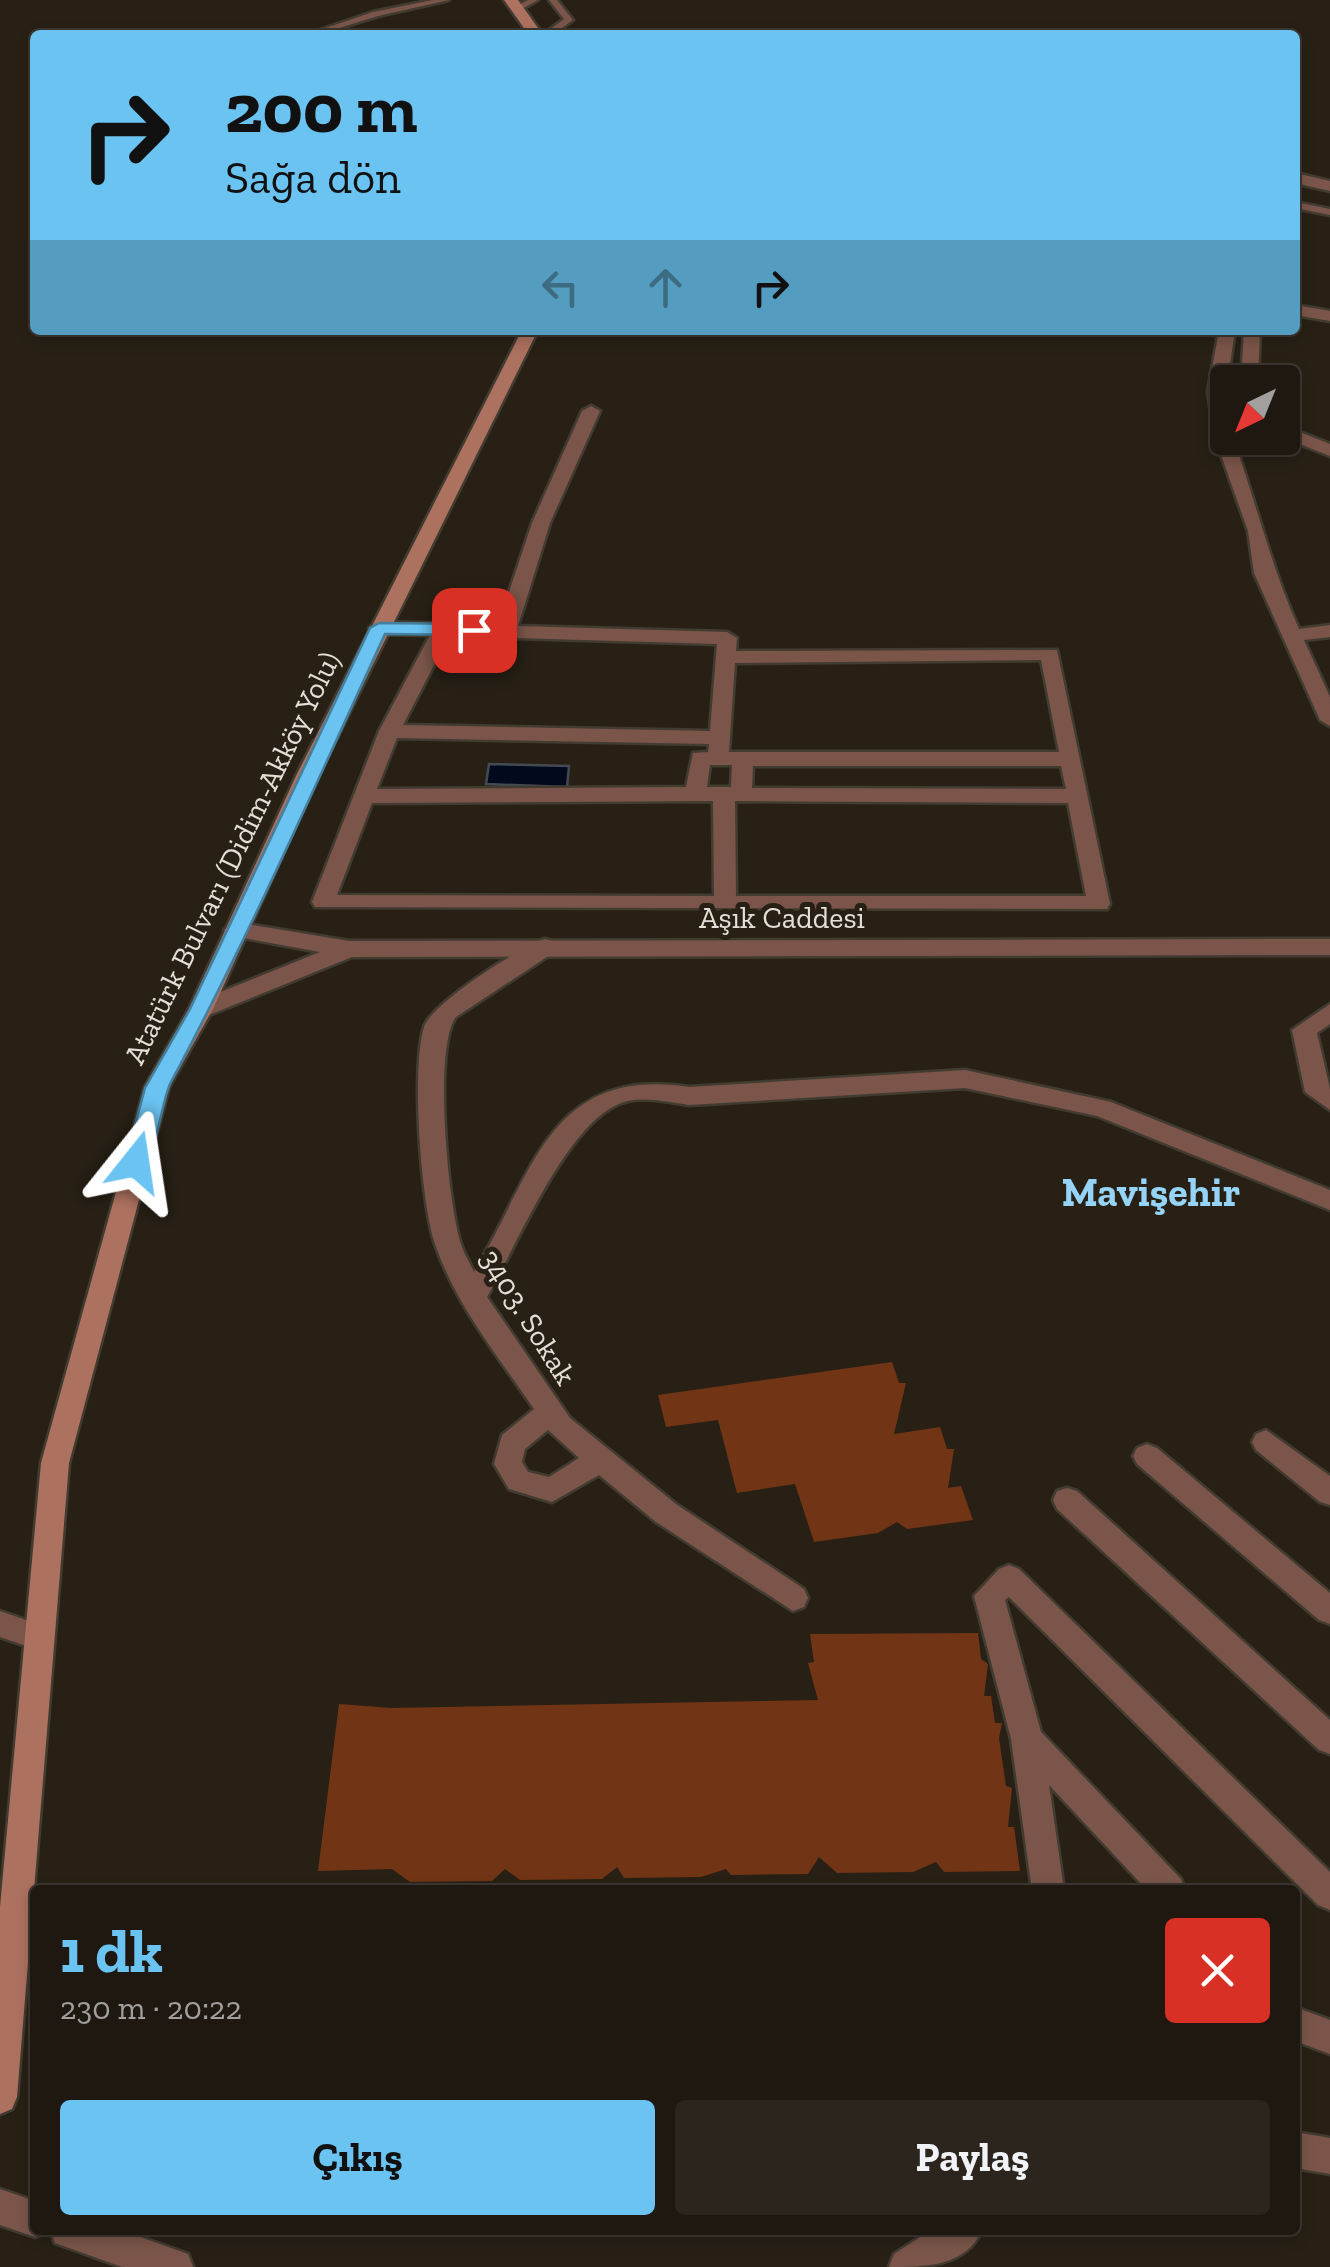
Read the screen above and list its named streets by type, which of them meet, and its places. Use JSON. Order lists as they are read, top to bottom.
{
  "streets": {
    "main road": ["Atatürk Bulvarı (Didim-Akköy Yolu)"],
    "street": ["Aşık Caddesi", "3403. Sokak"]
  },
  "crossings": [
    ["Atatürk Bulvarı (Didim-Akköy Yolu)", "Aşık Caddesi"],
    ["Aşık Caddesi", "3403. Sokak"]
  ],
  "districts": ["Mavişehir"],
  "north": "bottom left",
  "page": {
    "turn": ["200 m", "Sağa dön"],
    "heading": ["1 dk", "230 m · 20:22"],
    "buttons": ["Çıkış", "Paylaş"]
  }
}
